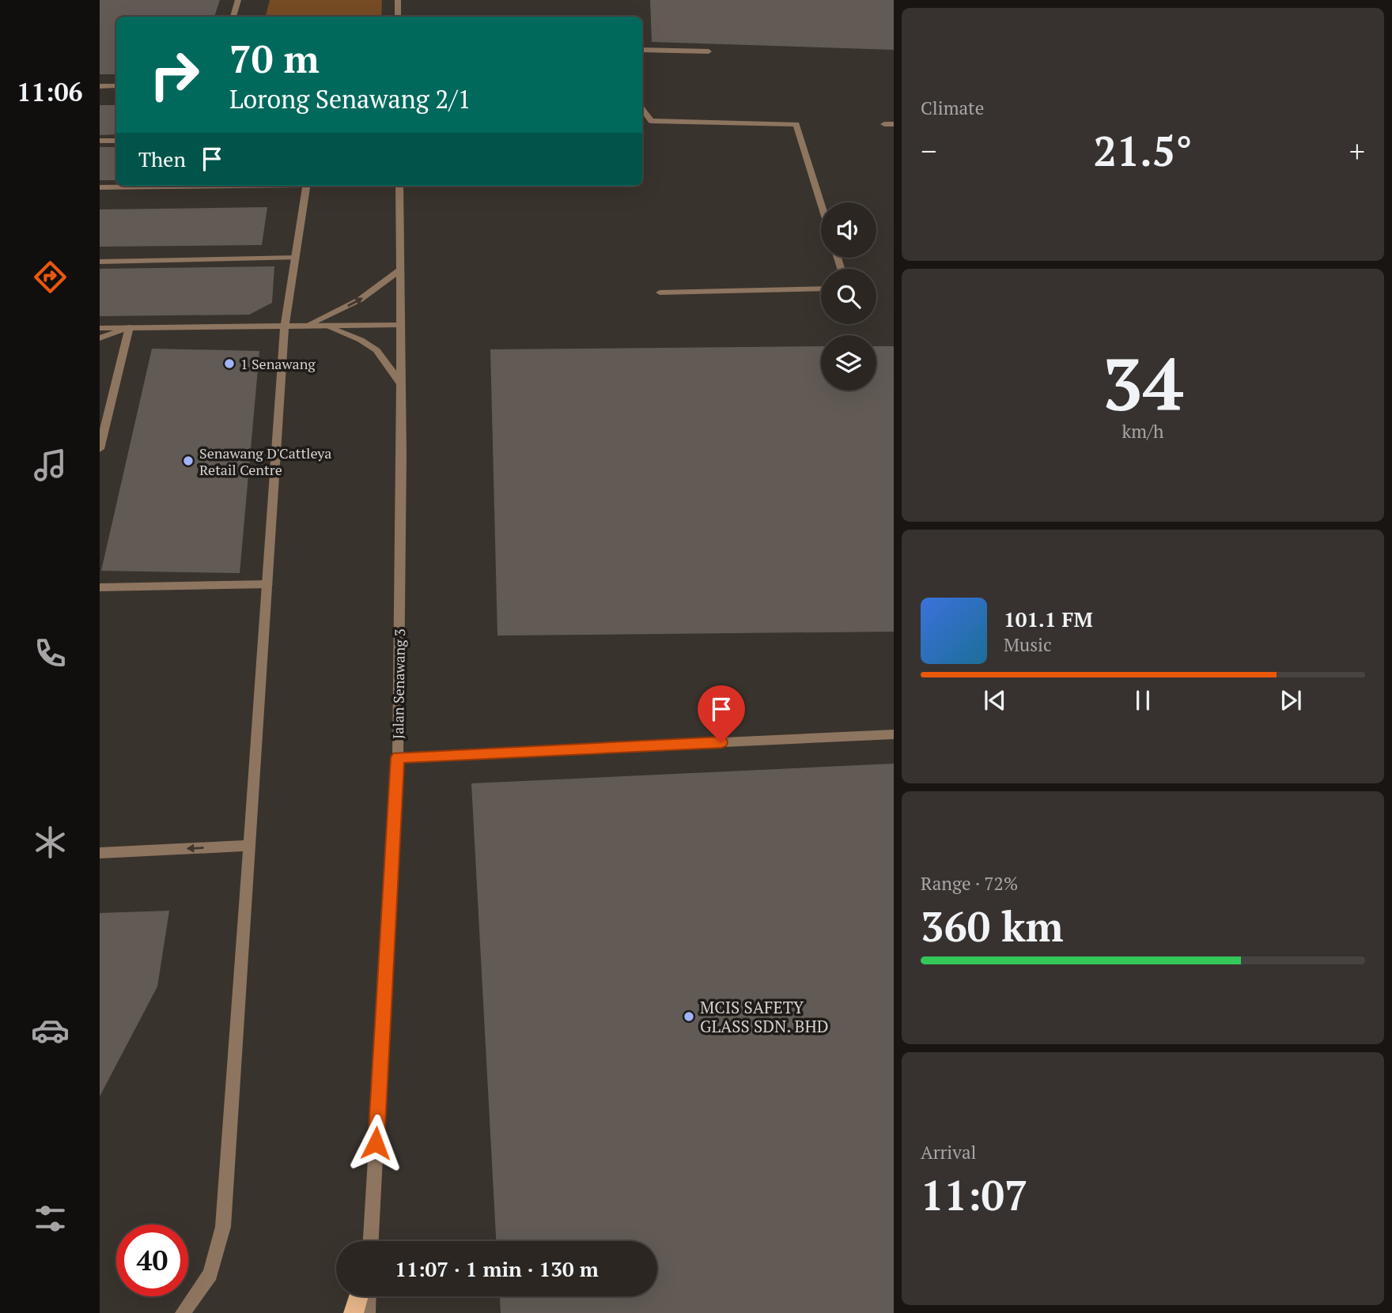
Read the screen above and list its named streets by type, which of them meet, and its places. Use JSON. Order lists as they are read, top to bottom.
{
  "streets": {
    "street": ["Jalan Senawang 3"]
  },
  "places": ["1 Senawang", "Senawang D'Cattleya Retail Centre", "MCIS SAFETY GLASS SDN. BHD"],
  "page": {
    "tabs": "11:06",
    "tile": [
      "Climate",
      ["34", "km/h"],
      ["Range · 72%", "360 km"],
      ["Arrival", "11:07"]
    ],
    "turn": ["70 m", "Lorong Senawang 2/1"],
    "heat": ["−", "21.5°", "+"],
    "then": "Then",
    "song": ["101.1 FM", "Music"],
    "limit": "40",
    "trip": "11:07 · 1 min · 130 m"
  }
}
